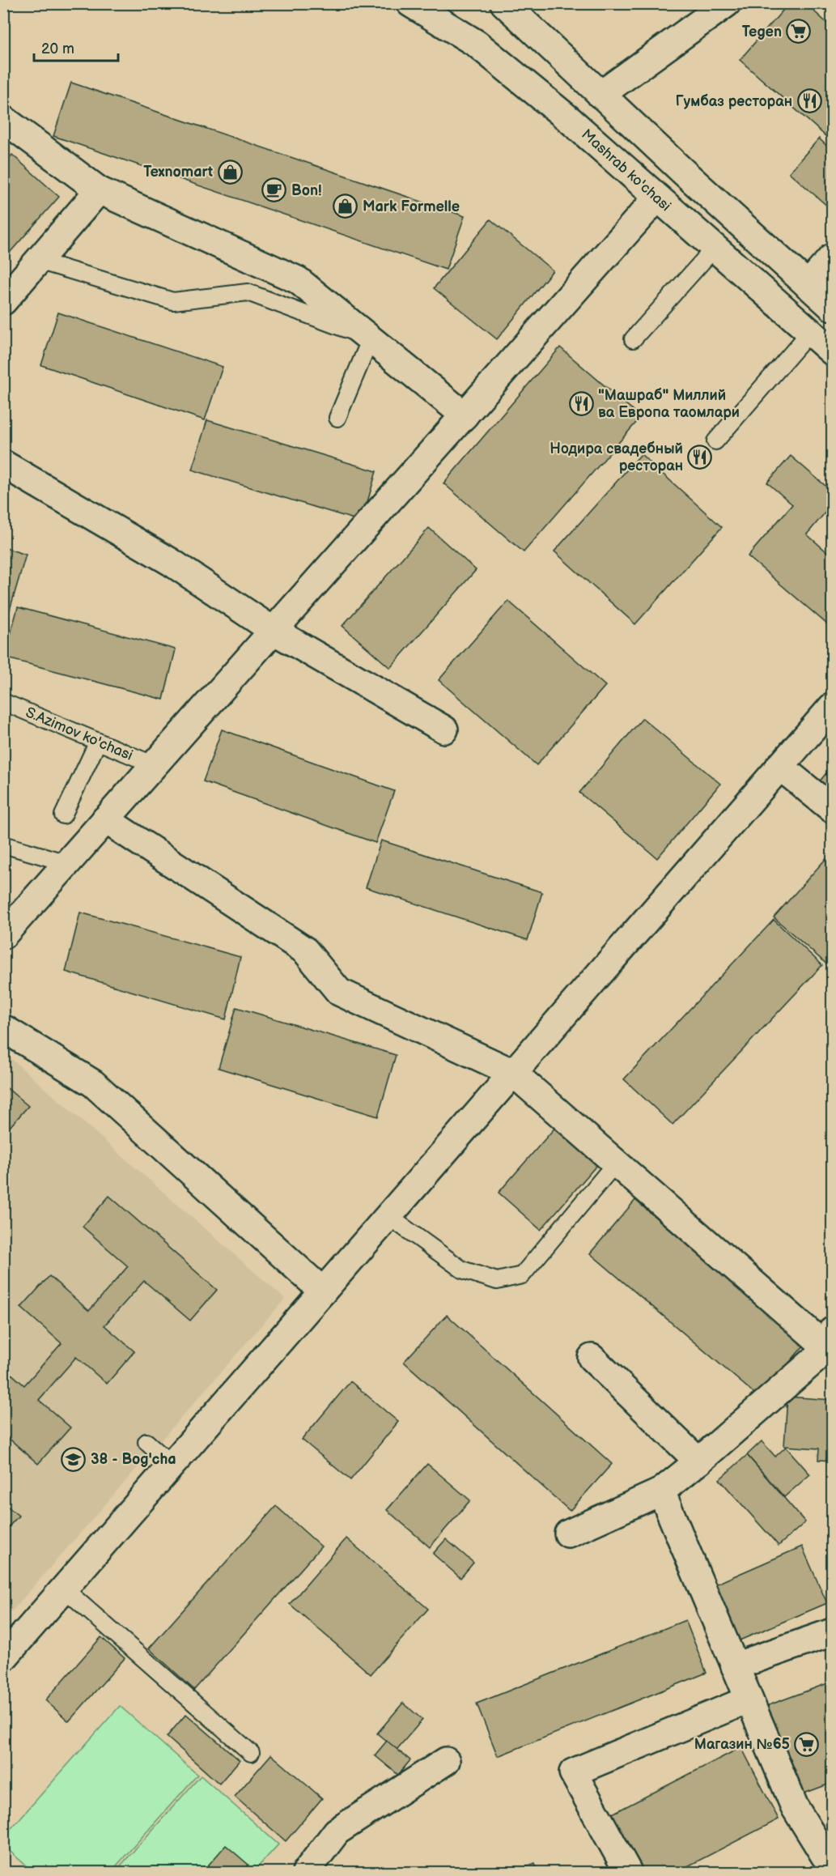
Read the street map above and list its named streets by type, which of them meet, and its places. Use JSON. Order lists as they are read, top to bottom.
{
  "streets": {
    "street": ["Mashrab ko'chasi"],
    "lane": ["S.Azimov ko'chasi"]
  },
  "places": {
    "supermarket": ["Tegen", "Магазин №65"],
    "restaurant": ["Гумбаз ресторан", "\"Машраб\" Миллий ва Европа таомлари", "Нодира свадебный ресторан"],
    "shop": ["Texnomart", "Mark Formelle"],
    "cafe": ["Bon!"],
    "school or university": ["38 - Bog'cha"]
  },
  "scale_bar": "20 m"
}
